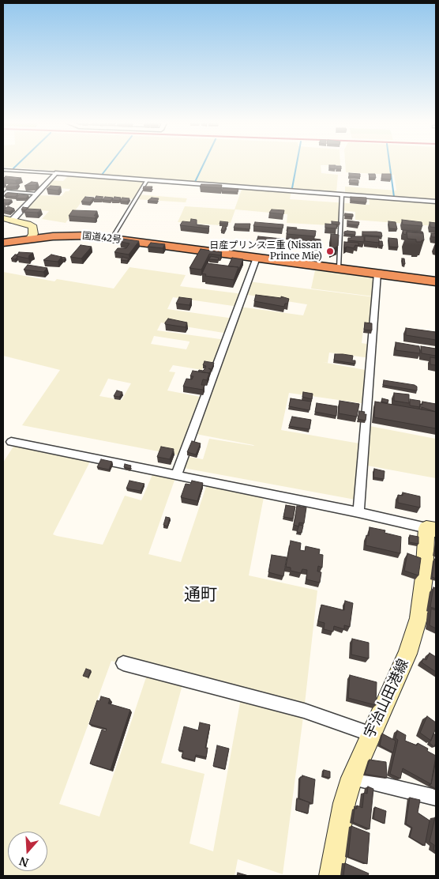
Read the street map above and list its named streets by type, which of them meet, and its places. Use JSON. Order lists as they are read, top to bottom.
{
  "streets": {
    "highway": ["国道42号"],
    "main road": ["宇治山田港線"]
  },
  "districts": ["通町"],
  "places": ["日産プリンス三重 (Nissan Prince Mie)"],
  "north": "bottom"
}
